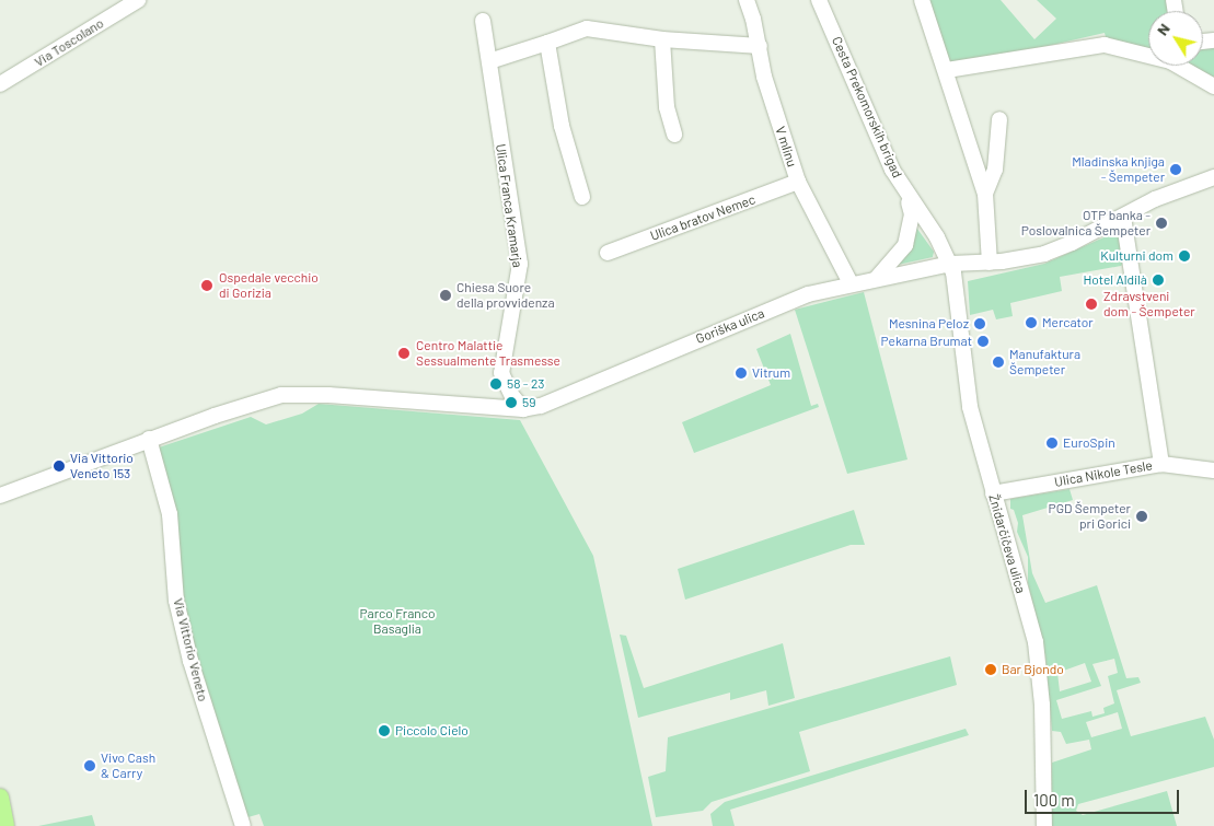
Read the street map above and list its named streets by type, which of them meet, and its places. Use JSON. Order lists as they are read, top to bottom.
{
  "streets": {
    "street": [
      "Via Toscolano",
      "Cesta Prekomorskih brigad",
      "V mlinu",
      "Ulica Franca Kramarja",
      "Ulica bratov Nemec",
      "Goriška ulica",
      "Ulica Nikole Tesle",
      "Žnidarčičeva ulica",
      "Via Vittorio Veneto"
    ]
  },
  "crossings": [
    ["Cesta Prekomorskih brigad", "Goriška ulica"],
    ["Cesta Prekomorskih brigad", "Žnidarčičeva ulica"],
    ["V mlinu", "Ulica bratov Nemec"],
    ["V mlinu", "Goriška ulica"],
    ["Ulica Franca Kramarja", "Goriška ulica"],
    ["Goriška ulica", "Žnidarčičeva ulica"],
    ["Ulica Nikole Tesle", "Žnidarčičeva ulica"]
  ],
  "parks": ["Parco Franco Basaglia"],
  "places": [
    "Mladinska knjiga - Šempeter",
    "OTP banka - Poslovalnica Šempeter",
    "Kulturni dom",
    "Hotel Aldilà",
    "Ospedale vecchio di Gorizia",
    "Chiesa Suore della provvidenza",
    "Zdravstveni dom - Šempeter",
    "Mercator",
    "Mesnina Peloz",
    "Pekarna Brumat",
    "Centro Malattie Sessualmente Trasmesse",
    "Manufaktura Šempeter",
    "Vitrum",
    "58 - 23",
    "59",
    "EuroSpin",
    "Via Vittorio Veneto 153",
    "PGD Šempeter pri Gorici",
    "Bar Bjondo",
    "Piccolo Cielo",
    "Vivo Cash & Carry"
  ],
  "scale_bar": "100 m",
  "north": "top left"
}
